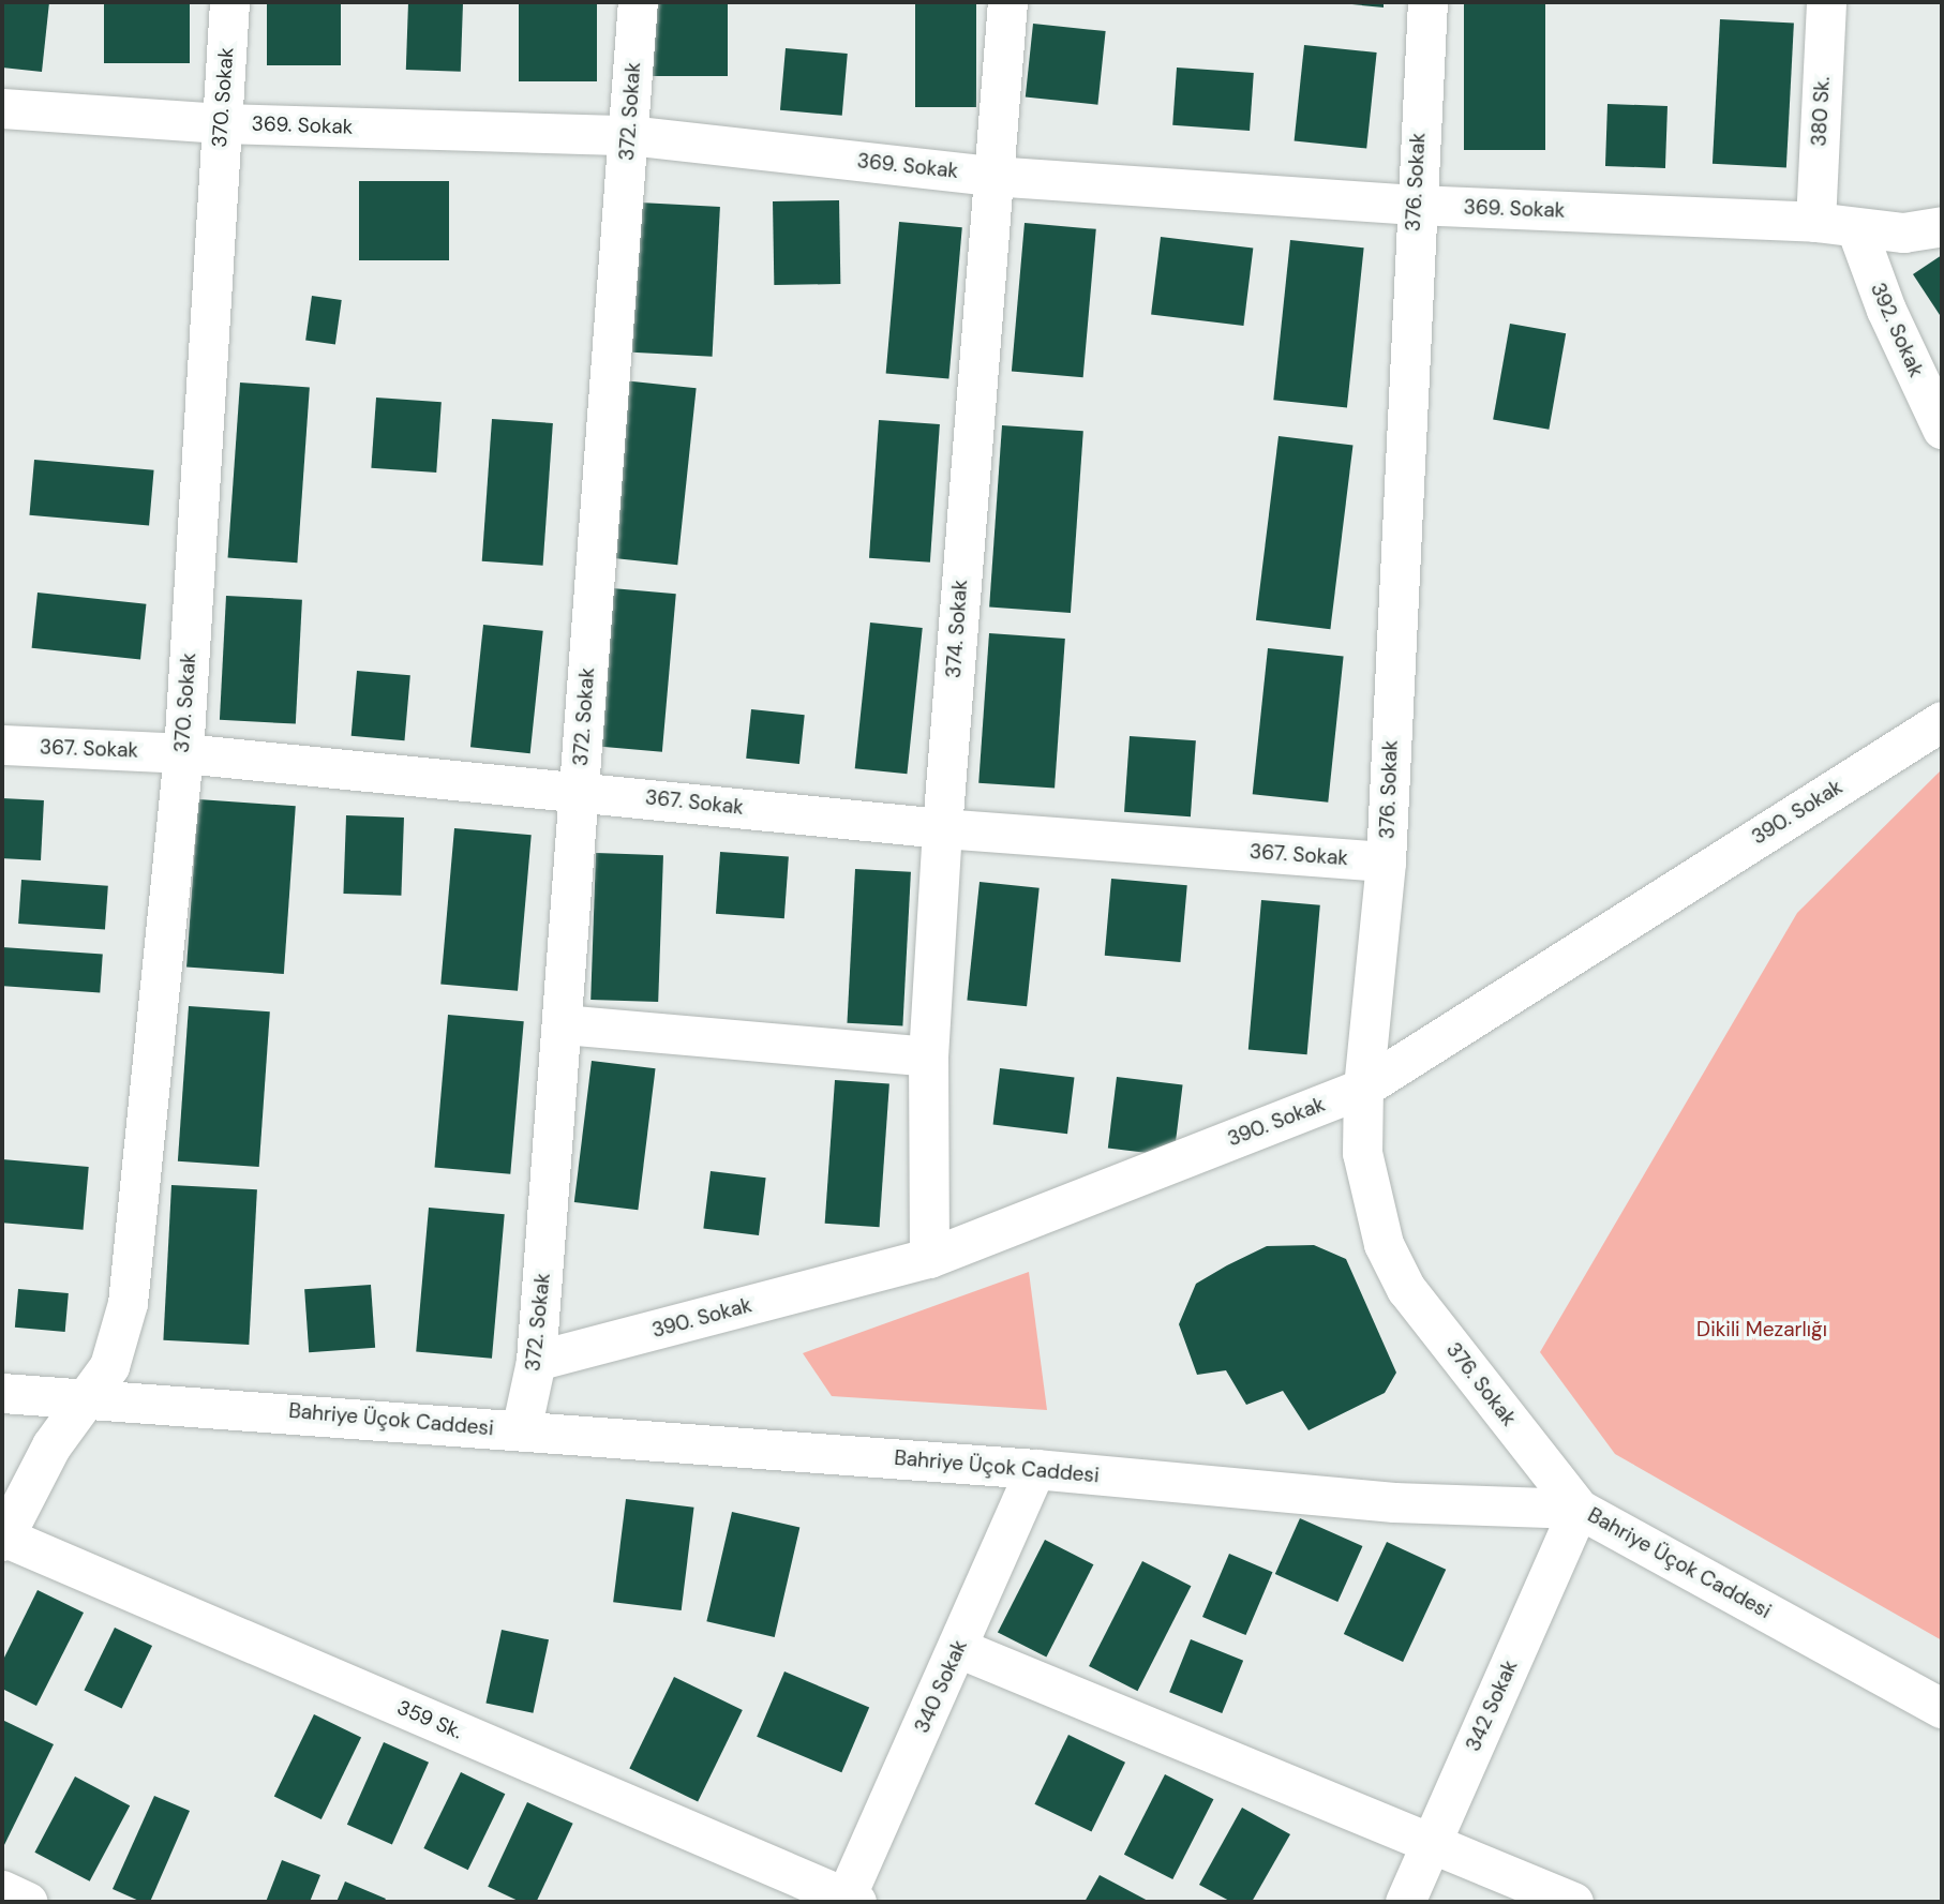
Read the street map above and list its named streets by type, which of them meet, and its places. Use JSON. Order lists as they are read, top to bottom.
{
  "streets": {
    "street": [
      "370. Sokak",
      "372. Sokak",
      "380 Sk.",
      "369. Sokak",
      "376. Sokak",
      "392. Sokak",
      "374. Sokak",
      "367. Sokak",
      "390. Sokak",
      "Bahriye Üçok Caddesi",
      "340 Sokak",
      "342 Sokak",
      "359 Sk."
    ]
  },
  "crossings": [
    ["370. Sokak", "369. Sokak"],
    ["370. Sokak", "367. Sokak"],
    ["370. Sokak", "Bahriye Üçok Caddesi"],
    ["370. Sokak", "359 Sk."],
    ["372. Sokak", "369. Sokak"],
    ["372. Sokak", "367. Sokak"],
    ["372. Sokak", "390. Sokak"],
    ["372. Sokak", "Bahriye Üçok Caddesi"],
    ["380 Sk.", "369. Sokak"],
    ["369. Sokak", "376. Sokak"],
    ["369. Sokak", "392. Sokak"],
    ["369. Sokak", "374. Sokak"],
    ["376. Sokak", "367. Sokak"],
    ["376. Sokak", "390. Sokak"],
    ["376. Sokak", "Bahriye Üçok Caddesi"],
    ["376. Sokak", "342 Sokak"],
    ["374. Sokak", "367. Sokak"],
    ["374. Sokak", "390. Sokak"],
    ["Bahriye Üçok Caddesi", "340 Sokak"],
    ["Bahriye Üçok Caddesi", "342 Sokak"],
    ["340 Sokak", "359 Sk."]
  ],
  "parks": ["Dikili Mezarlığı"]
}
